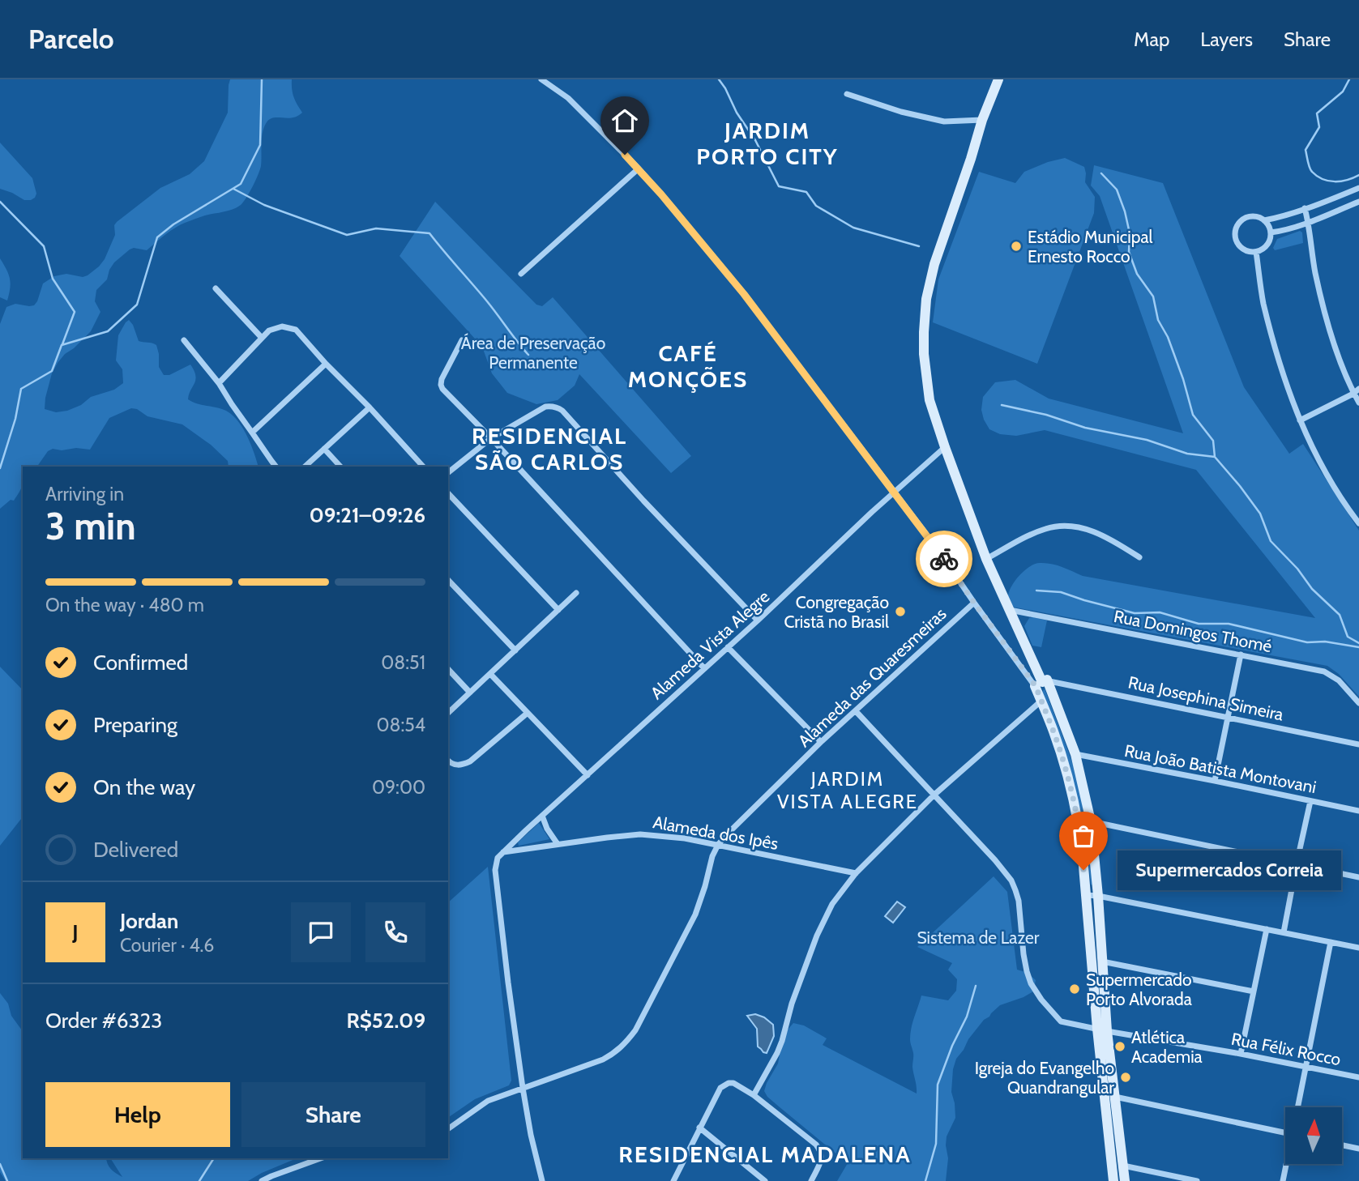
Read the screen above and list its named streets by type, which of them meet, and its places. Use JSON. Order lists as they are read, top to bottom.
{
  "streets": {
    "street": [
      "Rua Domingos Thomé",
      "Alameda Vista Alegre",
      "Alameda das Quaresmeiras",
      "Rua Josephina Simeira",
      "Rua João Batista Montovani",
      "Alameda dos Ipês",
      "Rua Félix Rocco"
    ]
  },
  "crossings": [
    ["Alameda Vista Alegre", "Alameda dos Ipês"],
    ["Alameda das Quaresmeiras", "Alameda dos Ipês"],
    ["Alameda das Quaresmeiras", "Rua Félix Rocco"]
  ],
  "districts": [
    "JARDIM PORTO CITY",
    "CAFÉ MONÇÕES",
    "RESIDENCIAL SÃO CARLOS",
    "JARDIM VISTA ALEGRE",
    "RESIDENCIAL MADALENA"
  ],
  "parks": ["Área de Preservação Permanente", "Sistema de Lazer"],
  "places": [
    "Estádio Municipal Ernesto Rocco",
    "Congregação Cristã no Brasil",
    "Supermercados Correia",
    "Supermercado Porto Alvorada",
    "Atlética Academia",
    "Igreja do Evangelho Quandrangular"
  ],
  "north": "top",
  "page": {
    "header": "Parcelo",
    "nav": ["Map", "Layers", "Share"],
    "heading": ["3 min", "Arriving in", "09:21–09:26"],
    "panel": [
      "Jordan",
      "Courier · 4.6",
      "Order #6323",
      "R$52.09"
    ],
    "bar": "On the way · 480 m",
    "list": [
      ["Confirmed", "08:51"],
      ["Preparing", "08:54"],
      ["On the way", "09:00"],
      "Delivered"
    ],
    "bubble": "Supermercados Correia",
    "round": "J",
    "buttons": ["Help", "Share"]
  }
}
